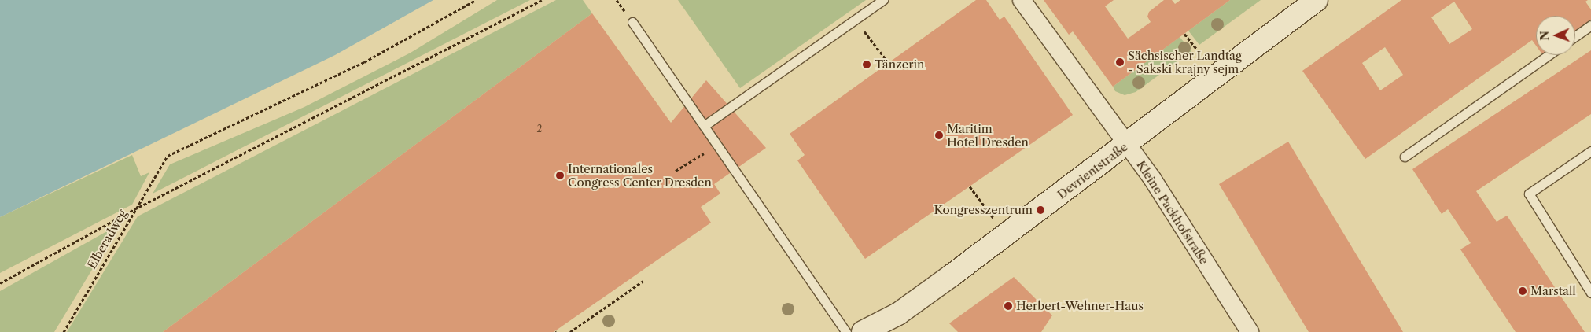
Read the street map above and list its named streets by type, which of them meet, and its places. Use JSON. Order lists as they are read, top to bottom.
{
  "streets": {
    "main road": ["Devrientstraße"],
    "street": ["Kleine Packhofstraße"],
    "path": ["Elberadweg"]
  },
  "crossings": [
    ["Devrientstraße", "Kleine Packhofstraße"]
  ],
  "places": [
    "Sächsischer Landtag - Sakski krajny sejm",
    "Tänzerin",
    "Maritim Hotel Dresden",
    "Internationales Congress Center Dresden",
    "Kongresszentrum",
    "Marstall",
    "Herbert-Wehner-Haus"
  ],
  "house_numbers": ["2"],
  "north": "left"
}
